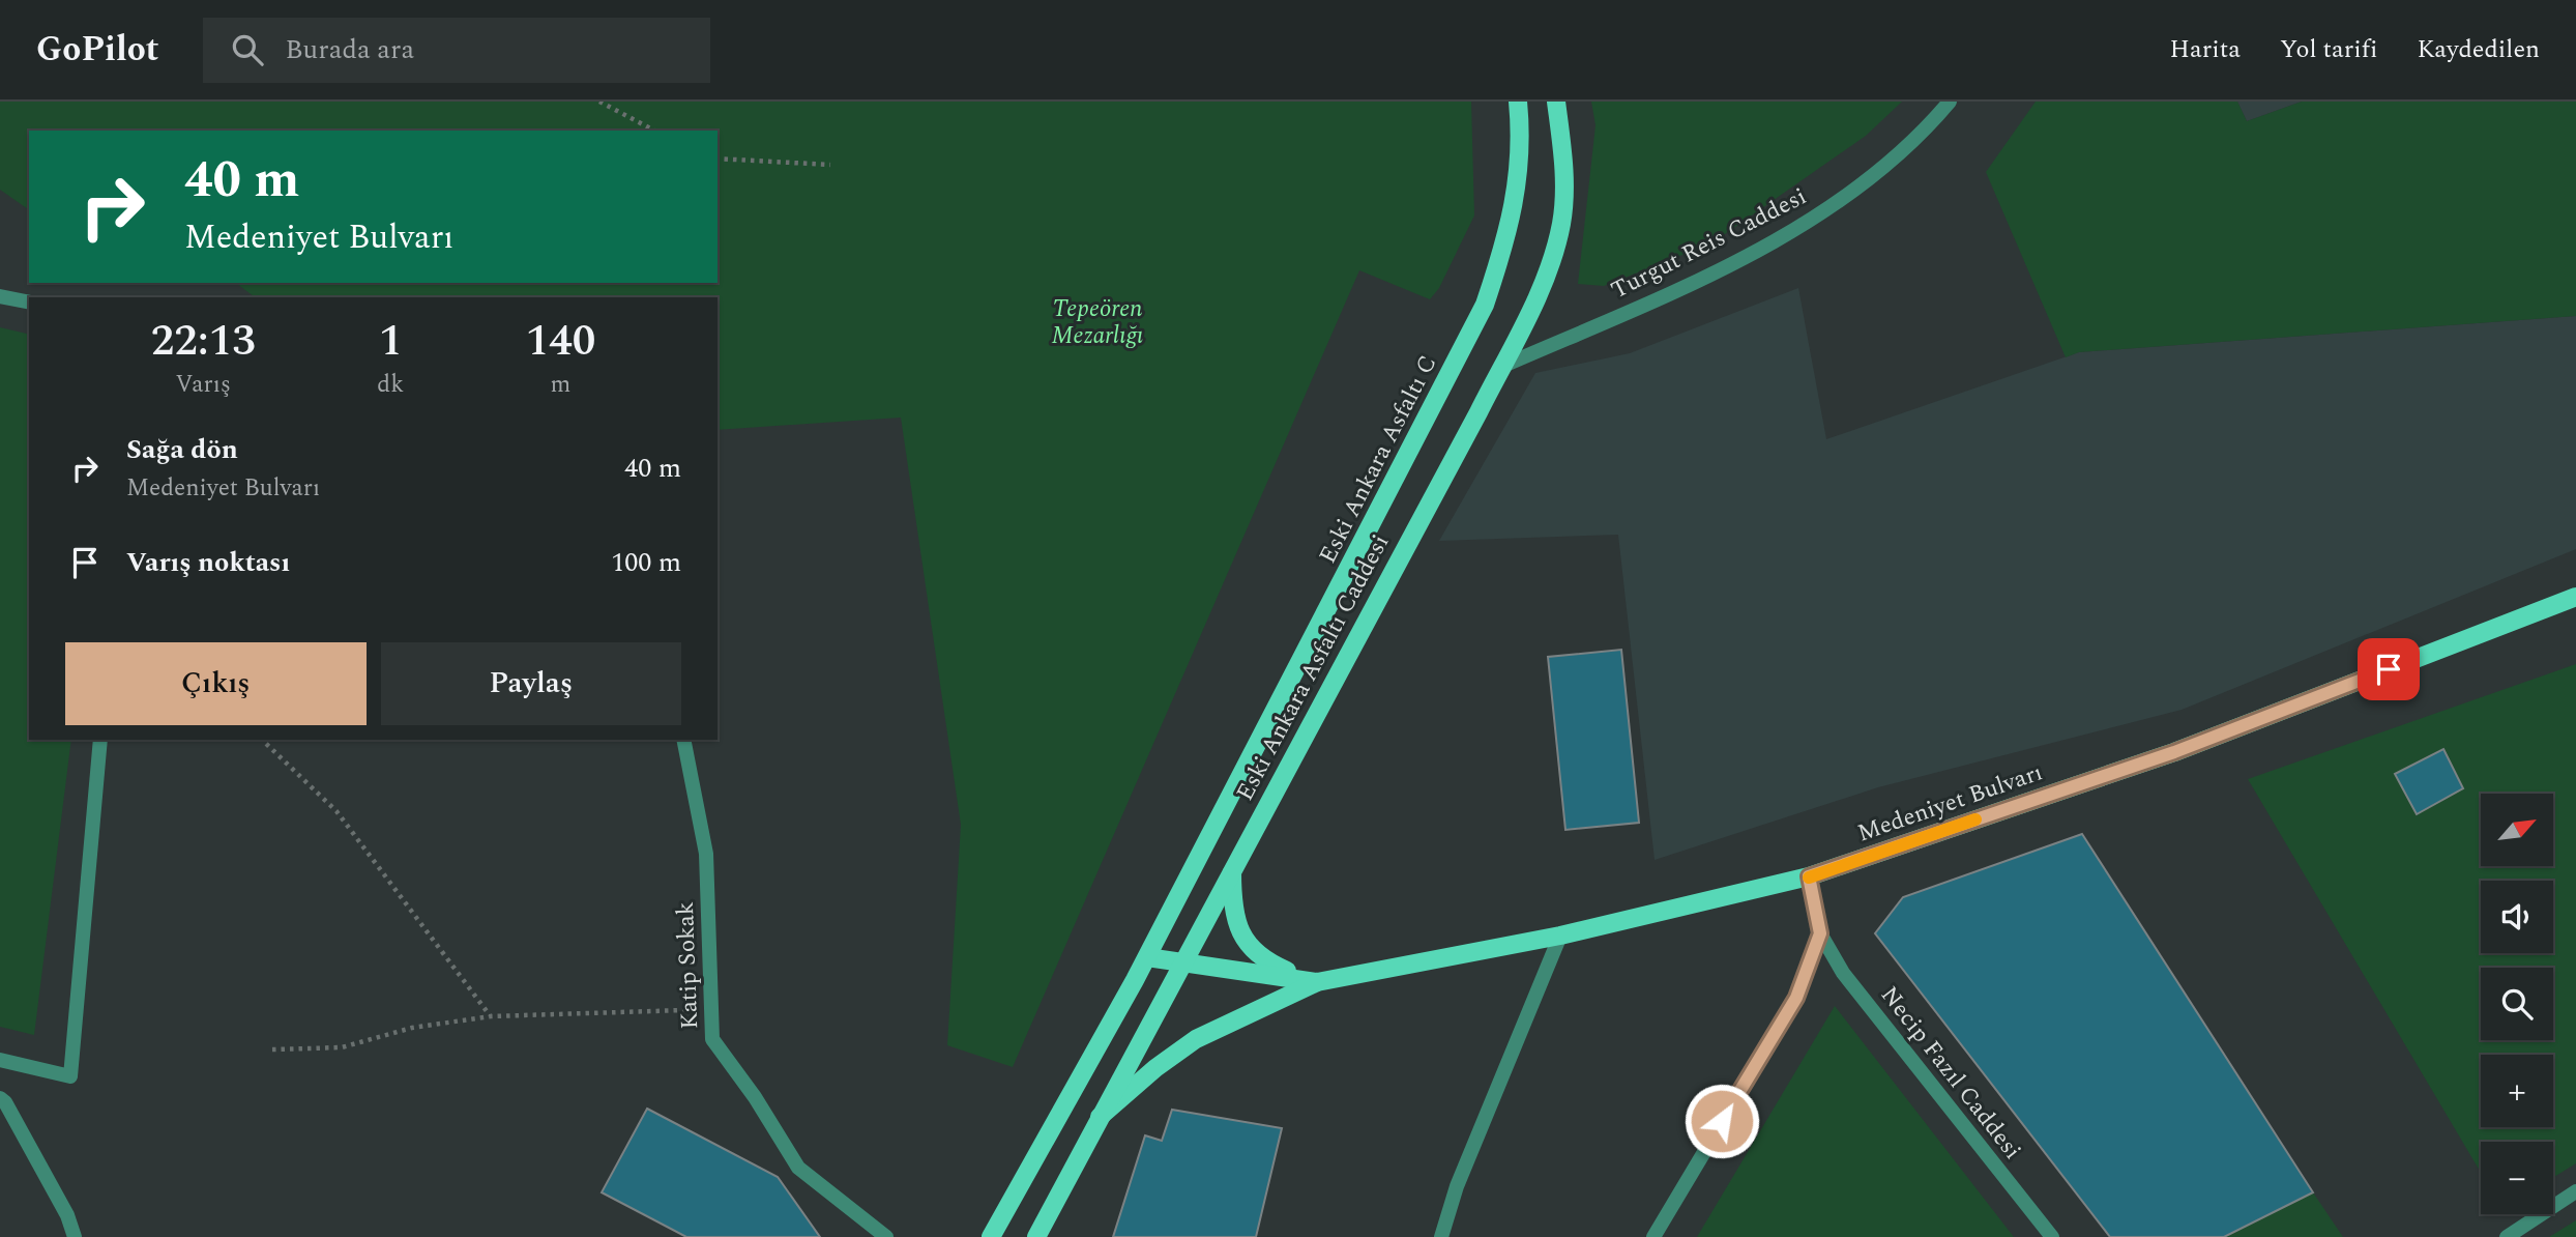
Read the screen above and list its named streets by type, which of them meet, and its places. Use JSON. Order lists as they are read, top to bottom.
{
  "streets": {
    "main road": ["Eski Ankara Asfaltı C", "Eski Ankara Asfaltı Caddesi", "Medeniyet Bulvarı"],
    "street": ["Turgut Reis Caddesi", "Katip Sokak", "Necip Fazıl Caddesi"]
  },
  "crossings": [
    ["Turgut Reis Caddesi", "Eski Ankara Asfaltı Caddesi"],
    ["Eski Ankara Asfaltı C", "Eski Ankara Asfaltı Caddesi"],
    ["Eski Ankara Asfaltı Caddesi", "Medeniyet Bulvarı"]
  ],
  "parks": ["Tepeören Mezarlığı"],
  "north": "top right",
  "page": {
    "header": "GoPilot",
    "search": "Burada ara",
    "nav": ["Harita", "Yol tarifi", "Kaydedilen"],
    "turn": ["40 m", "Medeniyet Bulvarı"],
    "eta": [
      "22:13",
      "Varış",
      "1",
      "dk",
      "140",
      "m"
    ],
    "list": [
      {
        "name": "Sağa dön",
        "note": "Medeniyet Bulvarı",
        "value": "40 m"
      },
      {
        "name": "Varış noktası",
        "value": "100 m"
      }
    ],
    "buttons": ["Çıkış", "Paylaş"],
    "map_buttons": ["+", "−"]
  }
}
